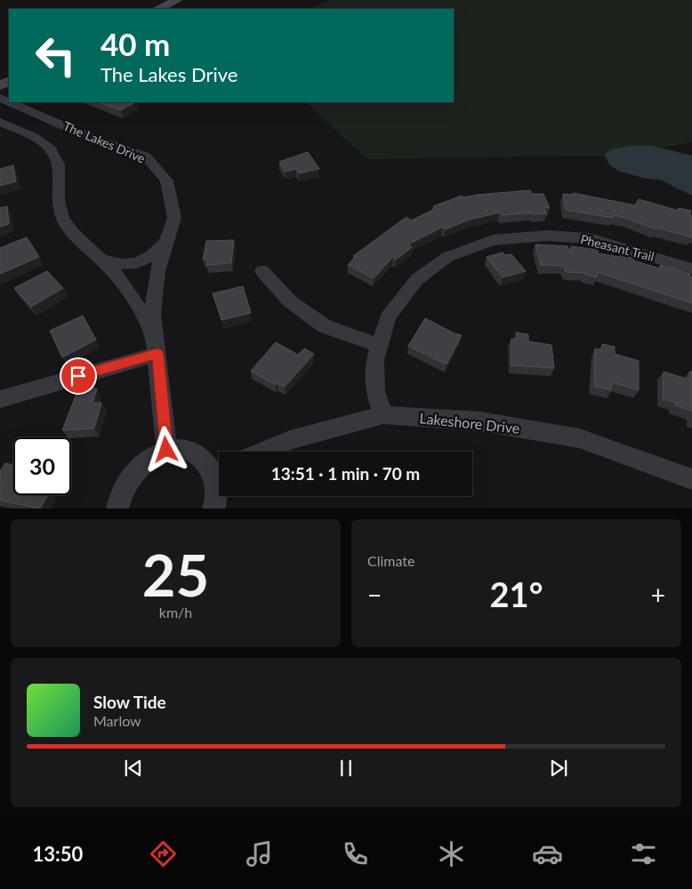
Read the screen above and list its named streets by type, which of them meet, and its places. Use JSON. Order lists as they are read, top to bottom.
{
  "streets": {
    "street": ["The Lakes Drive", "Pheasant Trail", "Lakeshore Drive"]
  },
  "crossings": [
    ["Pheasant Trail", "Lakeshore Drive"]
  ],
  "page": {
    "turn": ["40 m", "The Lakes Drive"],
    "limit": "30",
    "trip": "13:51 · 1 min · 70 m",
    "tile": [
      ["25", "km/h"],
      "Climate"
    ],
    "heat": ["−", "21°", "+"],
    "song": ["Slow Tide", "Marlow"],
    "tabs": "13:50"
  }
}
